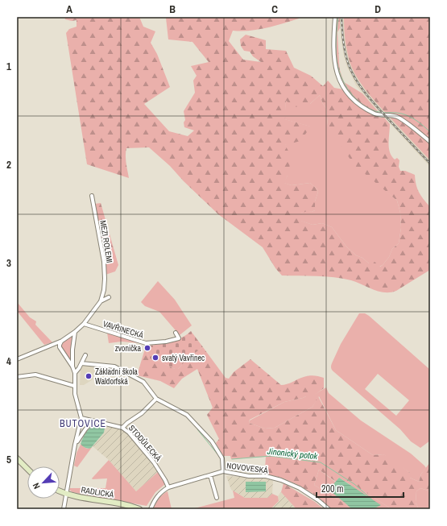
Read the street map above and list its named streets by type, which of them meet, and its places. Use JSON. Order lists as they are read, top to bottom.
{
  "streets": {
    "main road": ["RADLICKÁ"],
    "street": [
      "MEZI ROLEMI",
      "VAVŘINECKÁ",
      "STODŮLECKÁ",
      "NOVOVESKÁ"
    ]
  },
  "crossings": [
    ["MEZI ROLEMI", "VAVŘINECKÁ"],
    ["STODŮLECKÁ", "NOVOVESKÁ"]
  ],
  "districts": ["BUTOVICE"],
  "water": ["Jinonický potok"],
  "places": ["zvonička", "svatý Vavřinec", "Základní škola Waldorfská"],
  "scale_bar": "200 m",
  "north": "bottom left",
  "grid": {
    "columns": [
      "A",
      "B",
      "C",
      "D"
    ],
    "rows": [
      "1",
      "2",
      "3",
      "4",
      "5"
    ]
  }
}
